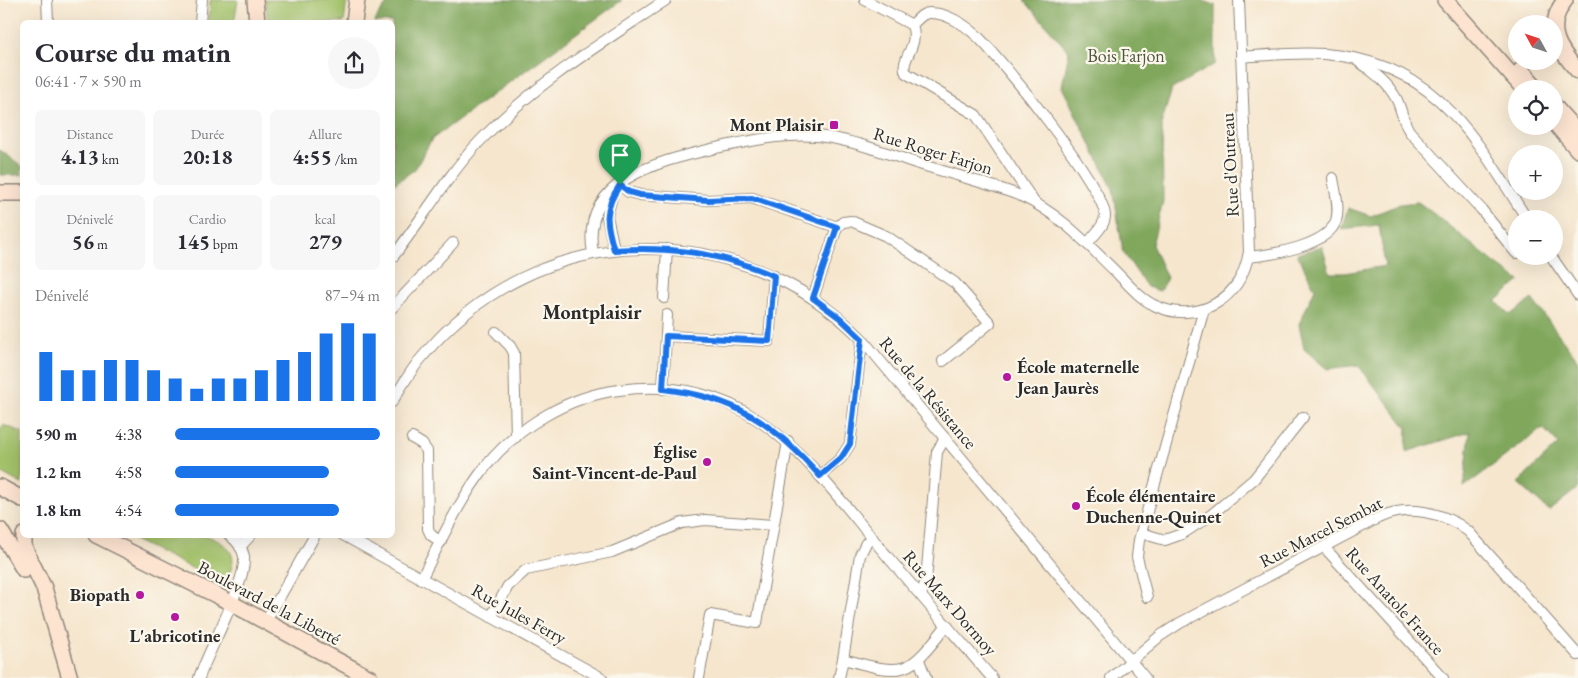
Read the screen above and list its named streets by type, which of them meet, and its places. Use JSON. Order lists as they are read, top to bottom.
{
  "streets": {
    "main road": ["Boulevard de la Liberté"],
    "street": [
      "Rue Roger Farjon",
      "Rue d'Outreau",
      "Rue de la Résistance",
      "Rue Marcel Sembat",
      "Rue Anatole France",
      "Rue Marx Dormoy",
      "Rue Jules Ferry"
    ]
  },
  "crossings": [
    ["Rue Roger Farjon", "Rue d'Outreau"],
    ["Rue Roger Farjon", "Rue de la Résistance"],
    ["Rue de la Résistance", "Rue Marcel Sembat"],
    ["Rue Marcel Sembat", "Rue Anatole France"],
    ["Rue Marx Dormoy", "Rue Jules Ferry"]
  ],
  "districts": ["Montplaisir"],
  "parks": ["Bois Farjon"],
  "places": {
    "transit": ["Mont Plaisir"],
    "other": [
      "École maternelle Jean Jaurès",
      "Église Saint-Vincent-de-Paul",
      "École élémentaire Duchenne-Quinet",
      "Biopath",
      "L'abricotine"
    ]
  },
  "north": "top left",
  "page": {
    "map_buttons": ["+", "−"],
    "heading": ["Course du matin", "06:41 · 7 × 590 m"],
    "stats": [
      ["Distance", "4.13 km"],
      ["Durée", "20:18"],
      ["Allure", "4:55 /km"],
      ["Dénivelé", "56 m"],
      ["Cardio", "145 bpm"],
      ["kcal", "279"]
    ],
    "chart": ["Dénivelé", "87–94 m"],
    "list": [
      {
        "name": "590 m",
        "note": "4:38"
      },
      {
        "name": "1.2 km",
        "note": "4:58"
      },
      {
        "name": "1.8 km",
        "note": "4:54"
      }
    ]
  }
}
